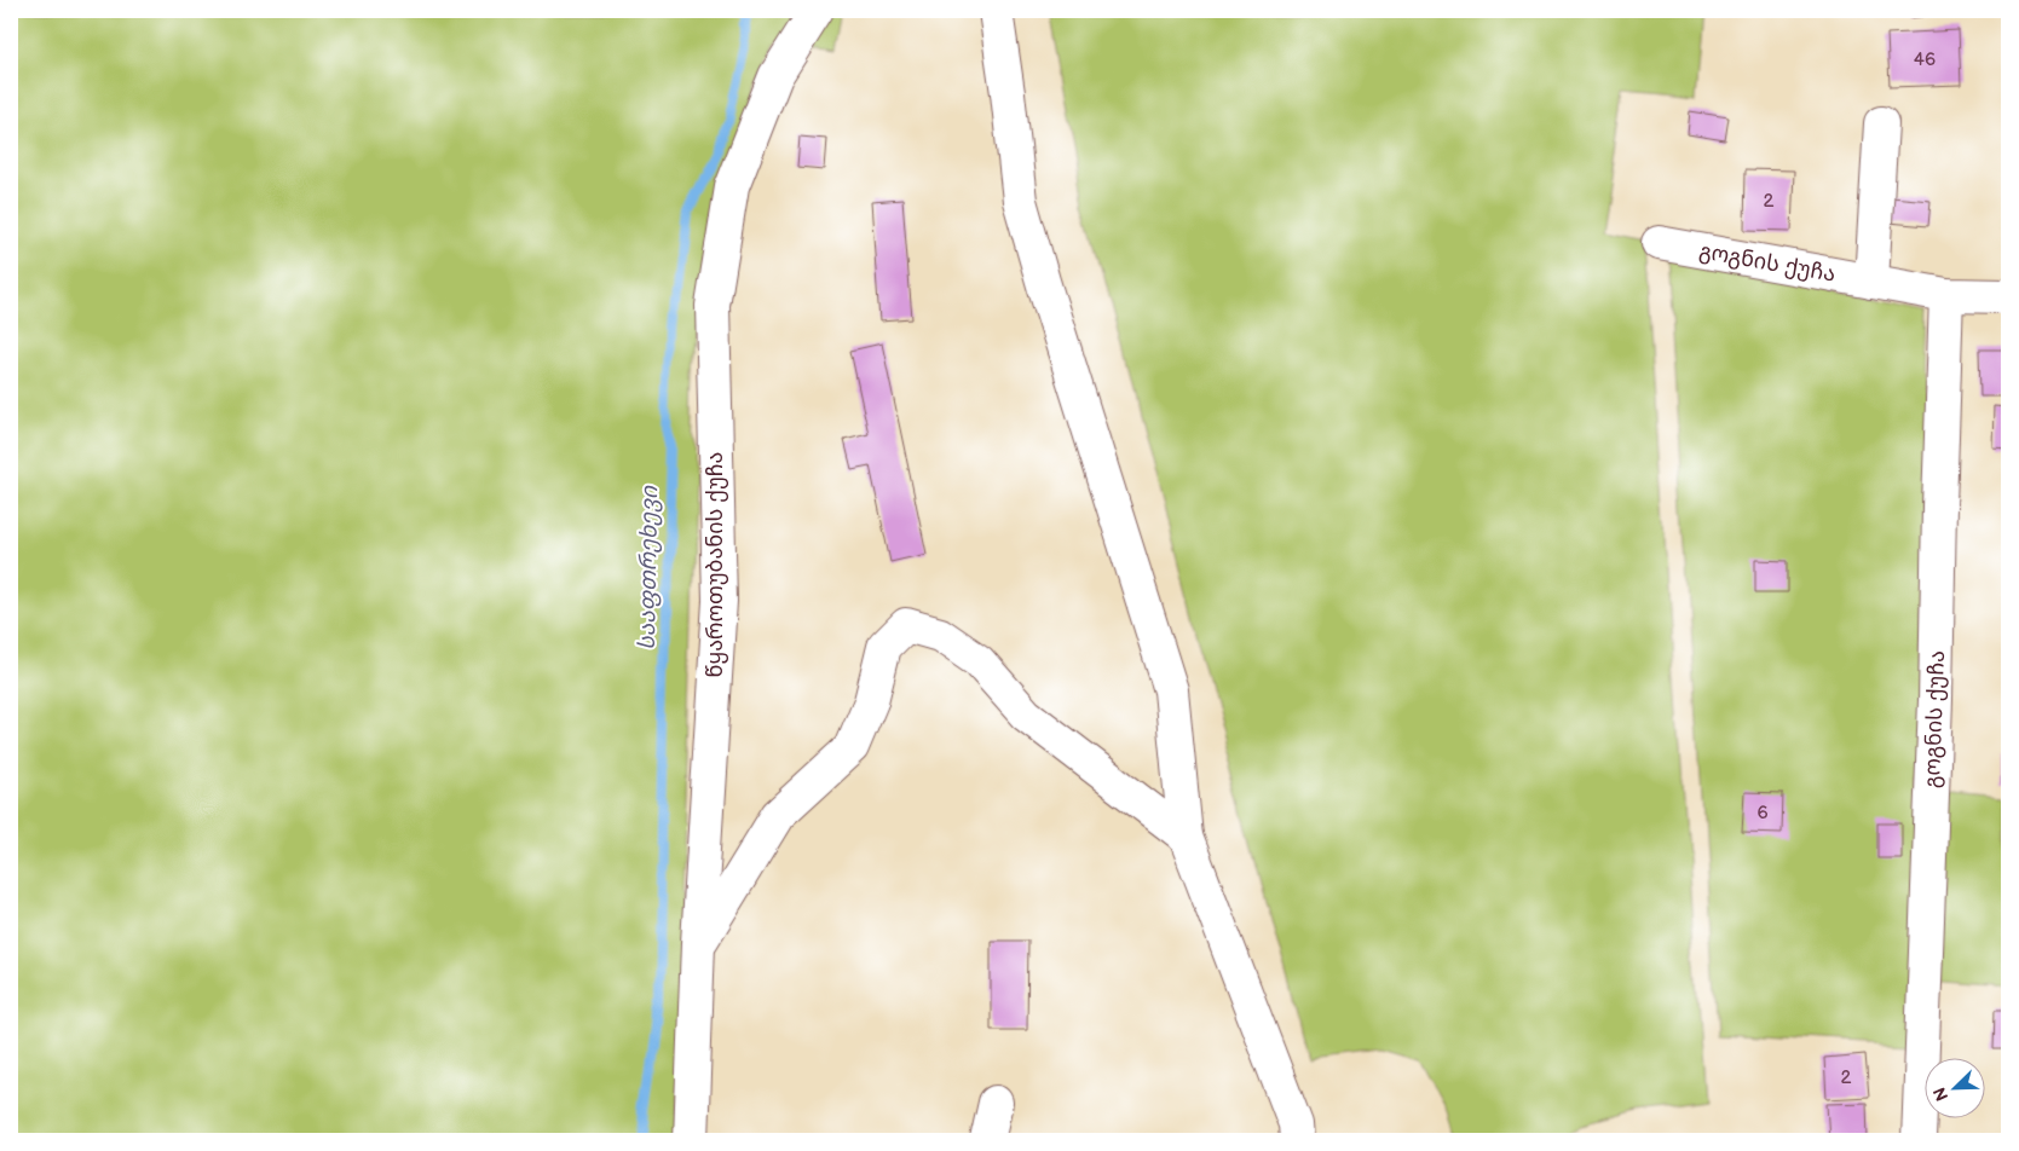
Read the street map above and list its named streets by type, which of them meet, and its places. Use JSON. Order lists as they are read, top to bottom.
{
  "streets": {
    "street": ["გოგნის ქუჩა", "წყაროთუბანის ქუჩა"]
  },
  "water": ["სააფთრეხევი"],
  "house_numbers": [
    "46",
    "2",
    "6",
    "2"
  ],
  "north": "bottom left"
}
